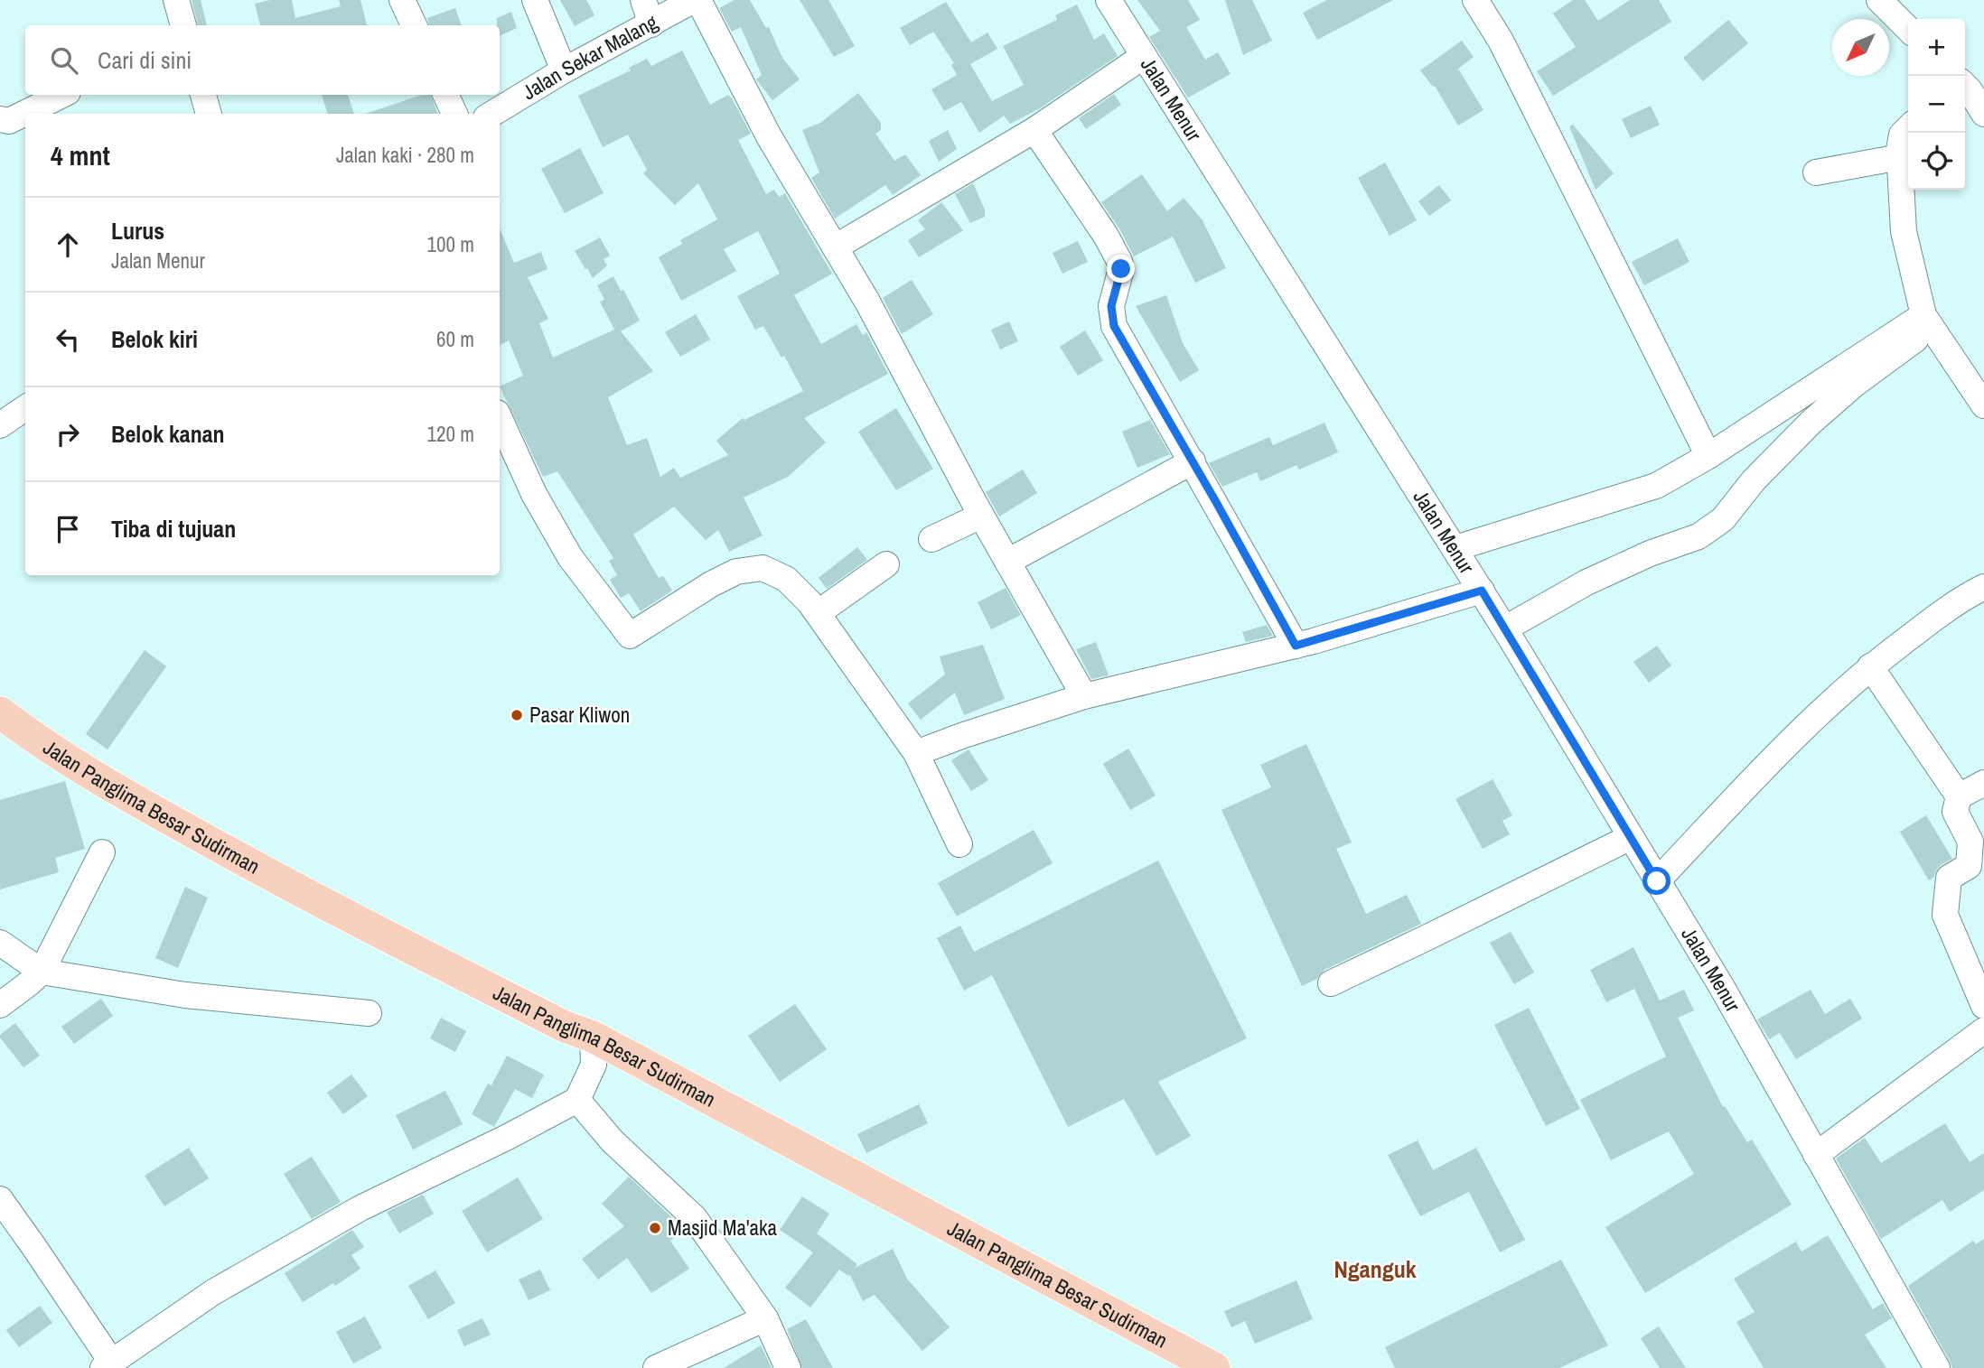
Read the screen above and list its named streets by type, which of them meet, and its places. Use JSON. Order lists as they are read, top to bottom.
{
  "streets": {
    "main road": ["Jalan Panglima Besar Sudirman"],
    "street": ["Jalan Sekar Malang", "Jalan Menur"]
  },
  "districts": ["Nganguk"],
  "places": ["Pasar Kliwon", "Masjid Ma'aka"],
  "north": "bottom left",
  "page": {
    "map_buttons": ["+", "−"],
    "search": "Cari di sini",
    "heading": ["4 mnt", "Jalan kaki · 280 m"],
    "list": [
      ["Lurus", "Jalan Menur", "100 m"],
      ["Belok kiri", "60 m"],
      ["Belok kanan", "120 m"],
      "Tiba di tujuan"
    ]
  }
}
